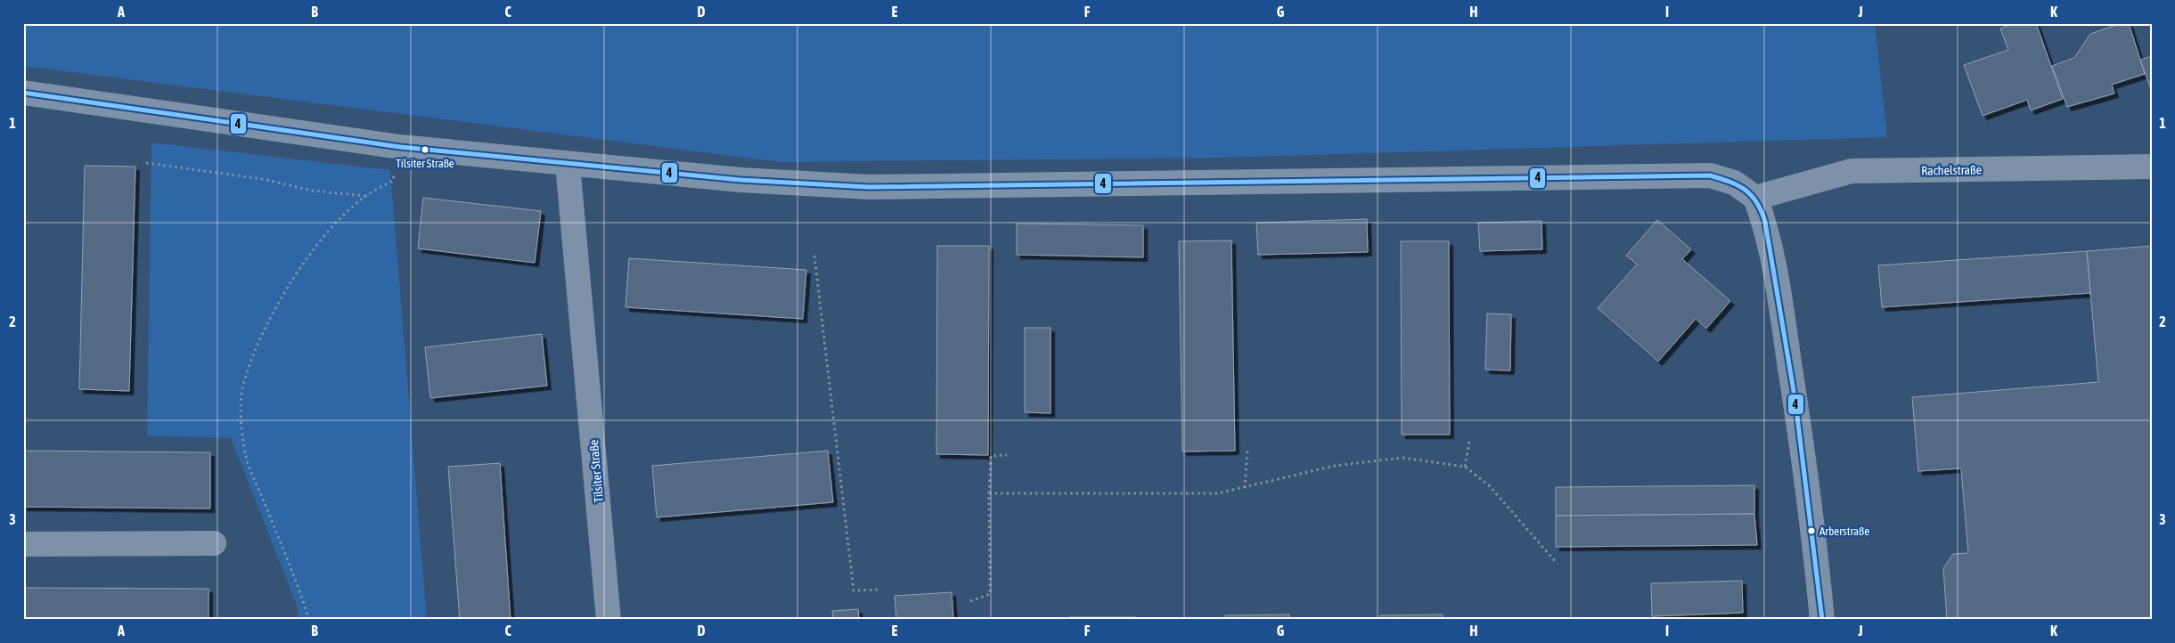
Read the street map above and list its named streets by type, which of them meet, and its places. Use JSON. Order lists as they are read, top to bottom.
{
  "streets": {
    "street": ["Rachelstraße", "Tilsiter Straße"]
  },
  "places": ["Tilsiter Straße", "Arberstraße"],
  "lines": ["transit line 4"],
  "grid": {
    "columns": [
      "A",
      "B",
      "C",
      "D",
      "E",
      "F",
      "G",
      "H",
      "I",
      "J",
      "K"
    ],
    "rows": ["1", "2", "3"]
  }
}
